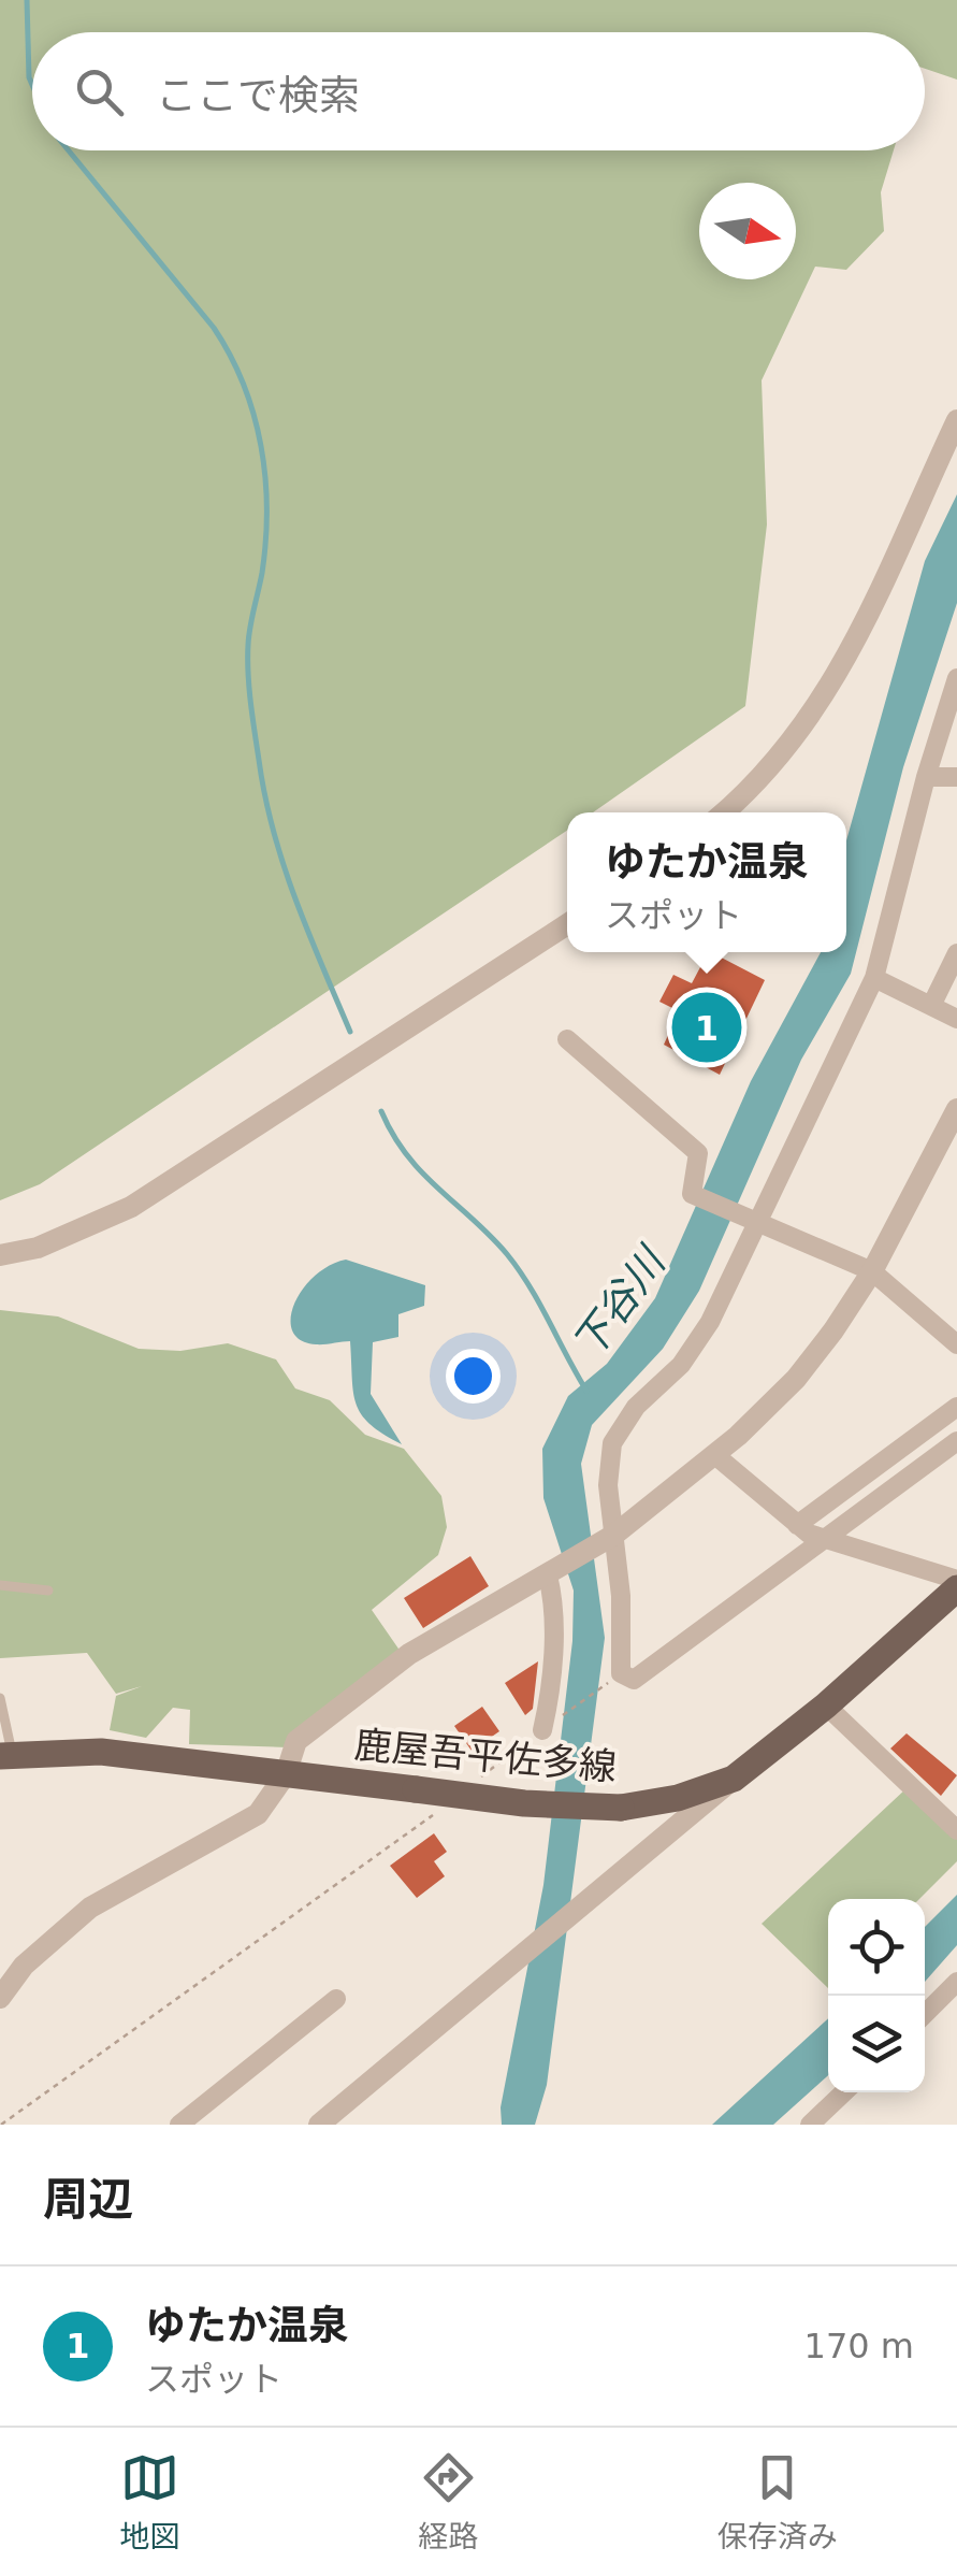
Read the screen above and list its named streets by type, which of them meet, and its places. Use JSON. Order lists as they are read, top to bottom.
{
  "streets": {
    "main road": ["鹿屋吾平佐多線"]
  },
  "water": ["下谷川"],
  "north": "right",
  "page": {
    "search": "ここで検索",
    "popup": ["ゆたか温泉", "スポット"],
    "pins": "1",
    "heading": "周辺",
    "list": [
      {
        "mark": "1",
        "name": "ゆたか温泉",
        "note": "スポット",
        "value": "170 m"
      }
    ],
    "nav": ["地図", "経路", "保存済み"]
  }
}
